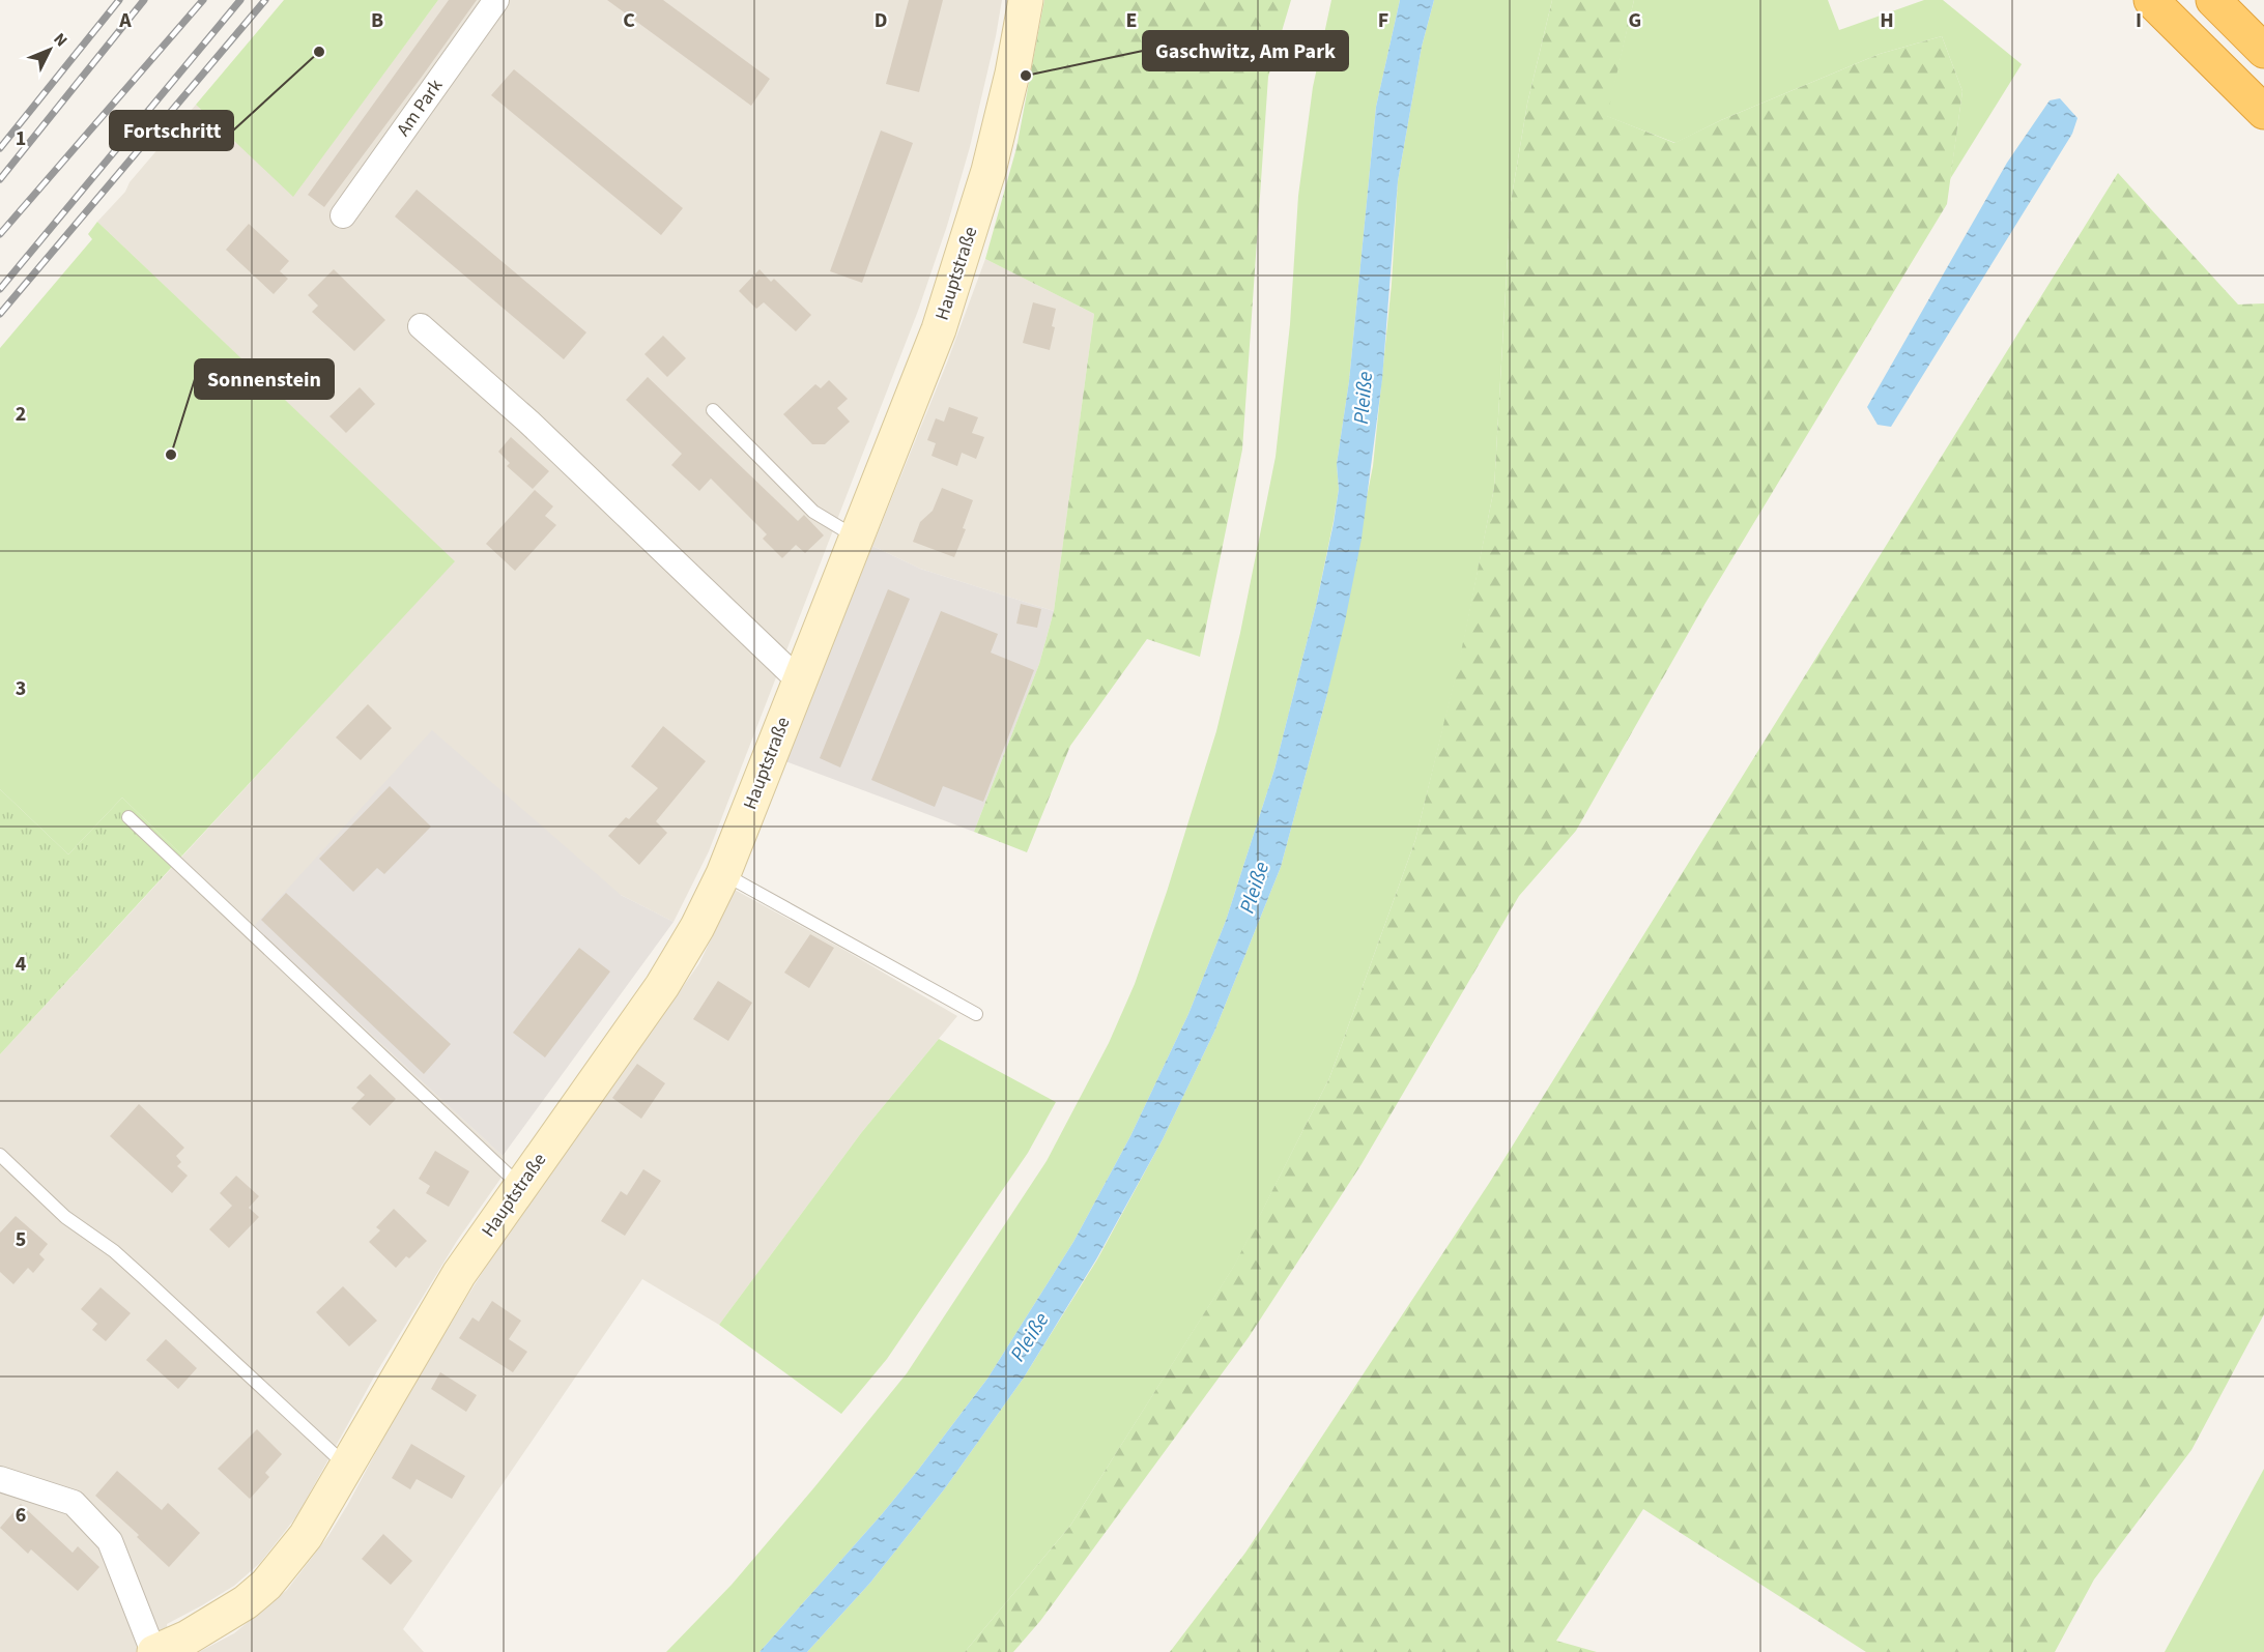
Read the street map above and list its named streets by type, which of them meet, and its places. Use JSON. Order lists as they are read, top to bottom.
{
  "streets": {
    "main road": ["Hauptstraße"],
    "street": ["Am Park"]
  },
  "water": ["Pleiße"],
  "places": ["Fortschritt", "Gaschwitz, Am Park", "Sonnenstein"],
  "north": "top right",
  "grid": {
    "columns": [
      "A",
      "B",
      "C",
      "D",
      "E",
      "F",
      "G",
      "H",
      "I"
    ],
    "rows": [
      "1",
      "2",
      "3",
      "4",
      "5",
      "6"
    ]
  }
}
